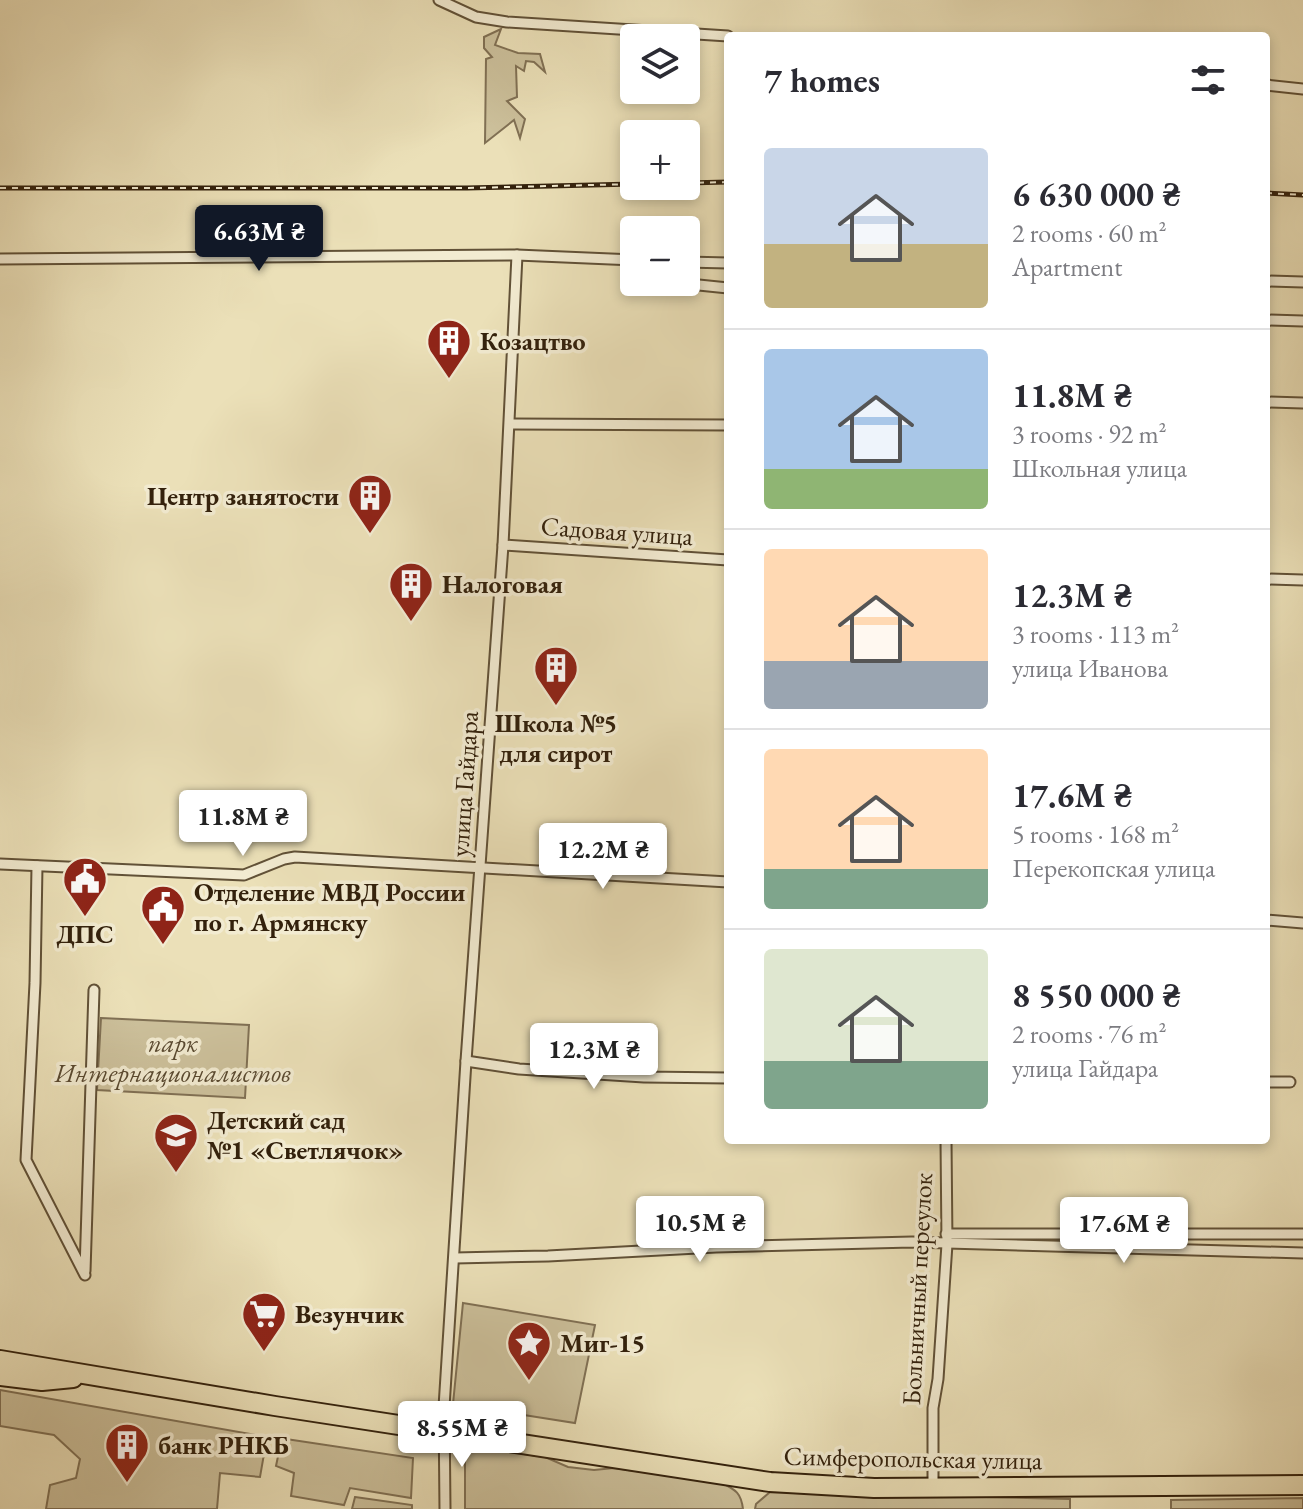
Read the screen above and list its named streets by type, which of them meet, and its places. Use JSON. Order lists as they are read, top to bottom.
{
  "streets": {
    "highway": ["Симферопольская улица"],
    "street": ["Садовая улица", "улица Гайдара", "Больничный переулок"]
  },
  "crossings": [
    ["Садовая улица", "улица Гайдара"],
    ["улица Гайдара", "Симферопольская улица"],
    ["Больничный переулок", "Симферопольская улица"]
  ],
  "parks": ["парк Интернационалистов"],
  "places": {
    "building": [
      "Козацтво",
      "Центр занятости",
      "Налоговая",
      "Школа №5 для сирот",
      "банк РНКБ"
    ],
    "public building": ["ДПС", "Отделение МВД России по г. Армянску"],
    "school or university": ["Детский сад №1 «Светлячок»"],
    "supermarket": ["Везунчик"],
    "place": ["Миг-15"]
  },
  "page": {
    "map_buttons": ["+", "−"],
    "heading": "7 homes",
    "list": [
      {
        "name": "6 630 000 ₴",
        "note": "2 rooms · 60 m² · Apartment"
      },
      {
        "name": "11.8M ₴",
        "note": "3 rooms · 92 m² · Школьная улица"
      },
      {
        "name": "12.3M ₴",
        "note": "3 rooms · 113 m² · улица Иванова"
      },
      {
        "name": "17.6M ₴",
        "note": "5 rooms · 168 m² · Перекопская улица"
      },
      {
        "name": "8 550 000 ₴",
        "note": "2 rooms · 76 m² · улица Гайдара"
      }
    ],
    "price": [
      "6.63M ₴",
      "11.8M ₴",
      "12.2M ₴",
      "12.3M ₴",
      "10.5M ₴",
      "17.6M ₴",
      "8.55M ₴"
    ]
  }
}
